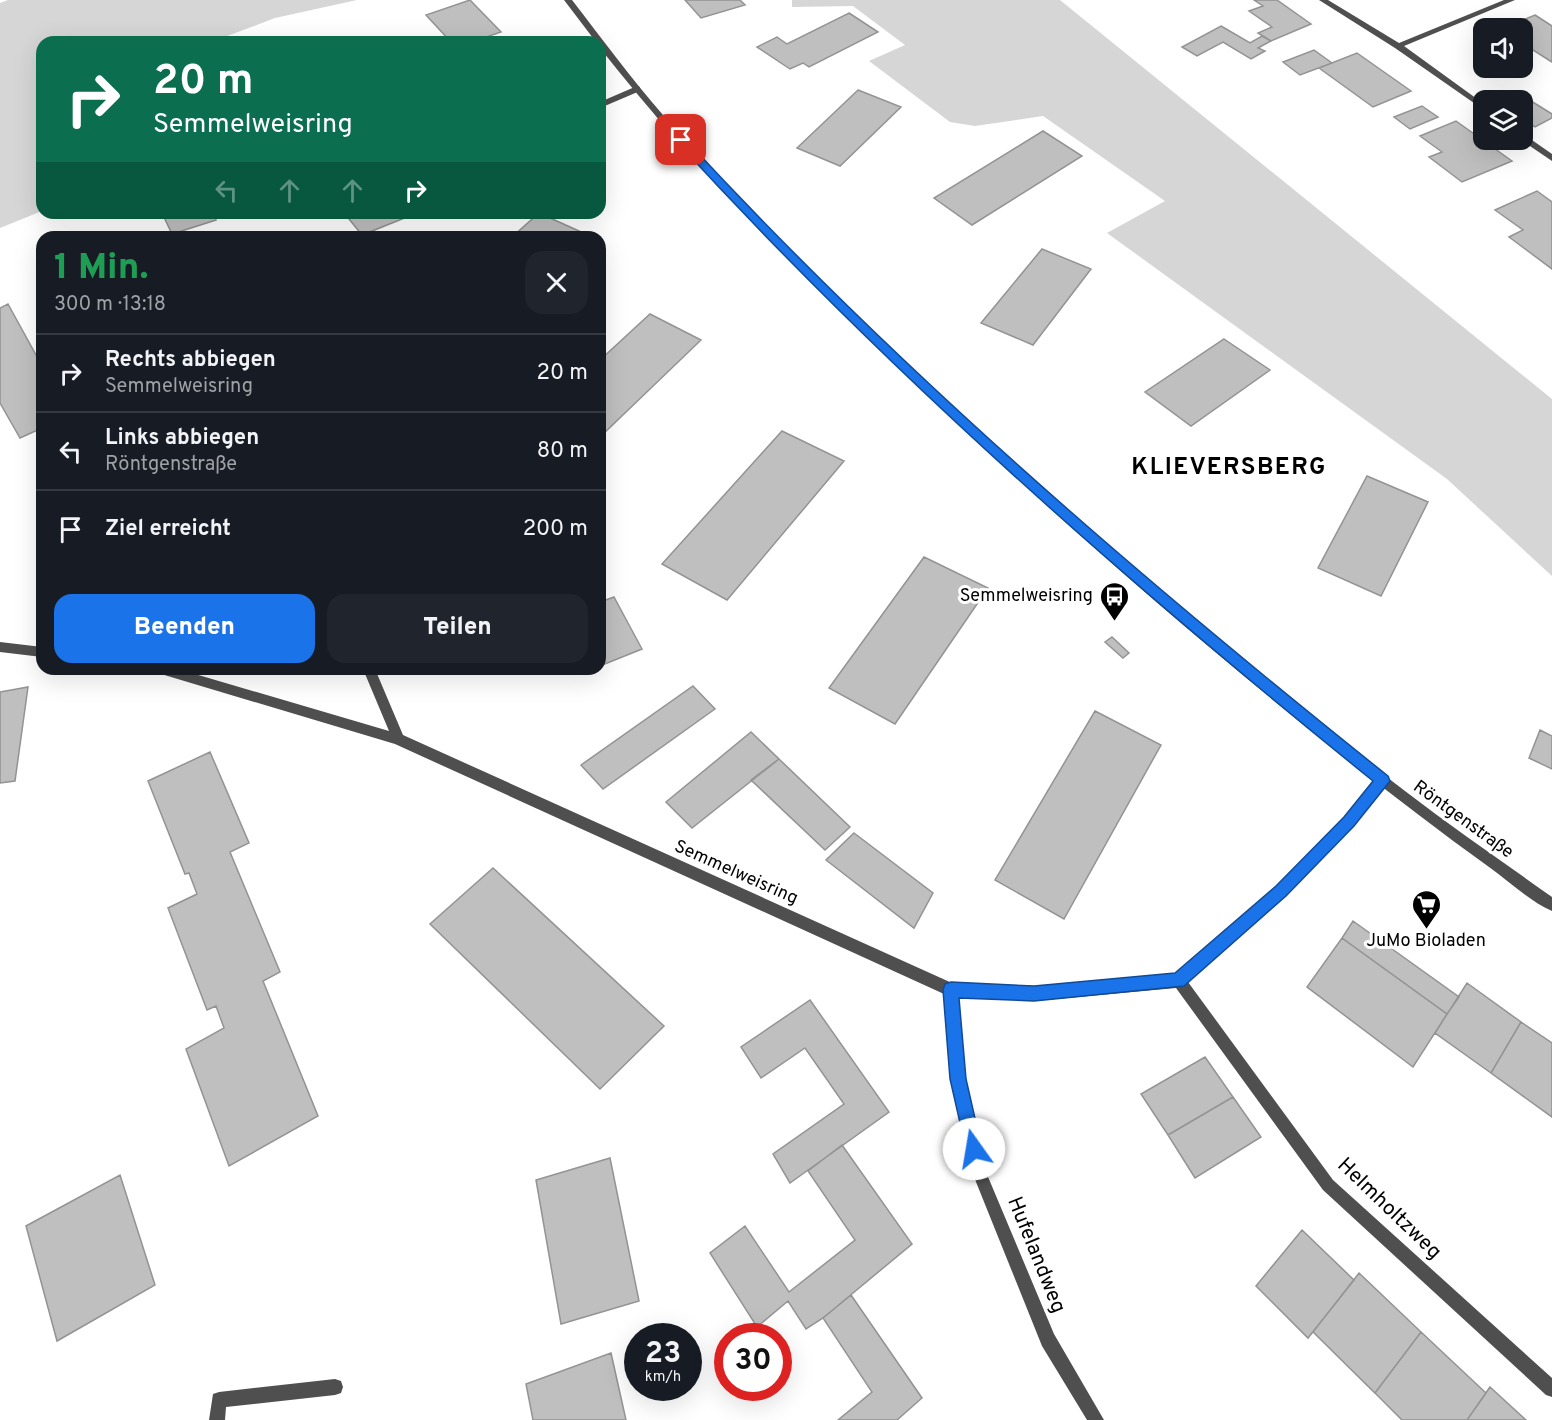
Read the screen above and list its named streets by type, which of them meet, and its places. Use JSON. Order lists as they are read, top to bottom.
{
  "streets": {
    "street": [
      "Röntgenstraße",
      "Semmelweisring",
      "Helmholtzweg",
      "Hufelandweg"
    ]
  },
  "crossings": [
    ["Semmelweisring", "Helmholtzweg"],
    ["Semmelweisring", "Hufelandweg"]
  ],
  "districts": ["KLIEVERSBERG"],
  "places": {
    "bus stop": ["Semmelweisring"],
    "supermarket": ["JuMo Bioladen"]
  },
  "page": {
    "turn": ["20 m", "Semmelweisring"],
    "heading": ["1 Min.", "300 m · 13:18"],
    "list": [
      {
        "name": "Rechts abbiegen",
        "note": "Semmelweisring",
        "value": "20 m"
      },
      {
        "name": "Links abbiegen",
        "note": "Röntgenstraße",
        "value": "80 m"
      },
      {
        "name": "Ziel erreicht",
        "value": "200 m"
      }
    ],
    "buttons": ["Beenden", "Teilen"],
    "speed": "23 km/h",
    "limit": "30"
  }
}
